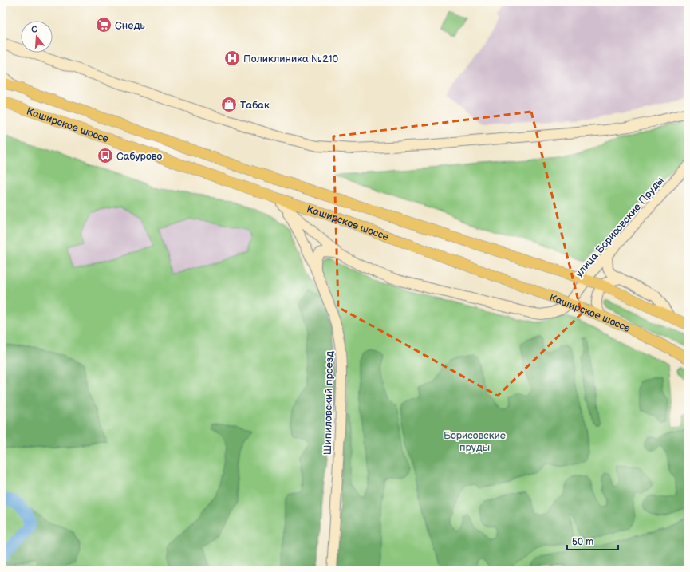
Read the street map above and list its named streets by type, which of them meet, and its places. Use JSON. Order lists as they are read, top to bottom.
{
  "streets": {
    "main road": ["Каширское шоссе", "улица Борисовские Пруды", "Шипиловский проезд"]
  },
  "crossings": [
    ["Каширское шоссе", "улица Борисовские Пруды"],
    ["Каширское шоссе", "Шипиловский проезд"]
  ],
  "parks": ["Борисовские пруды"],
  "places": {
    "supermarket": ["Снедь"],
    "hospital": ["Поликлиника №210"],
    "shop": ["Табак"],
    "bus stop": ["Сабурово"]
  },
  "scale_bar": "50 m",
  "north": "top"
}
